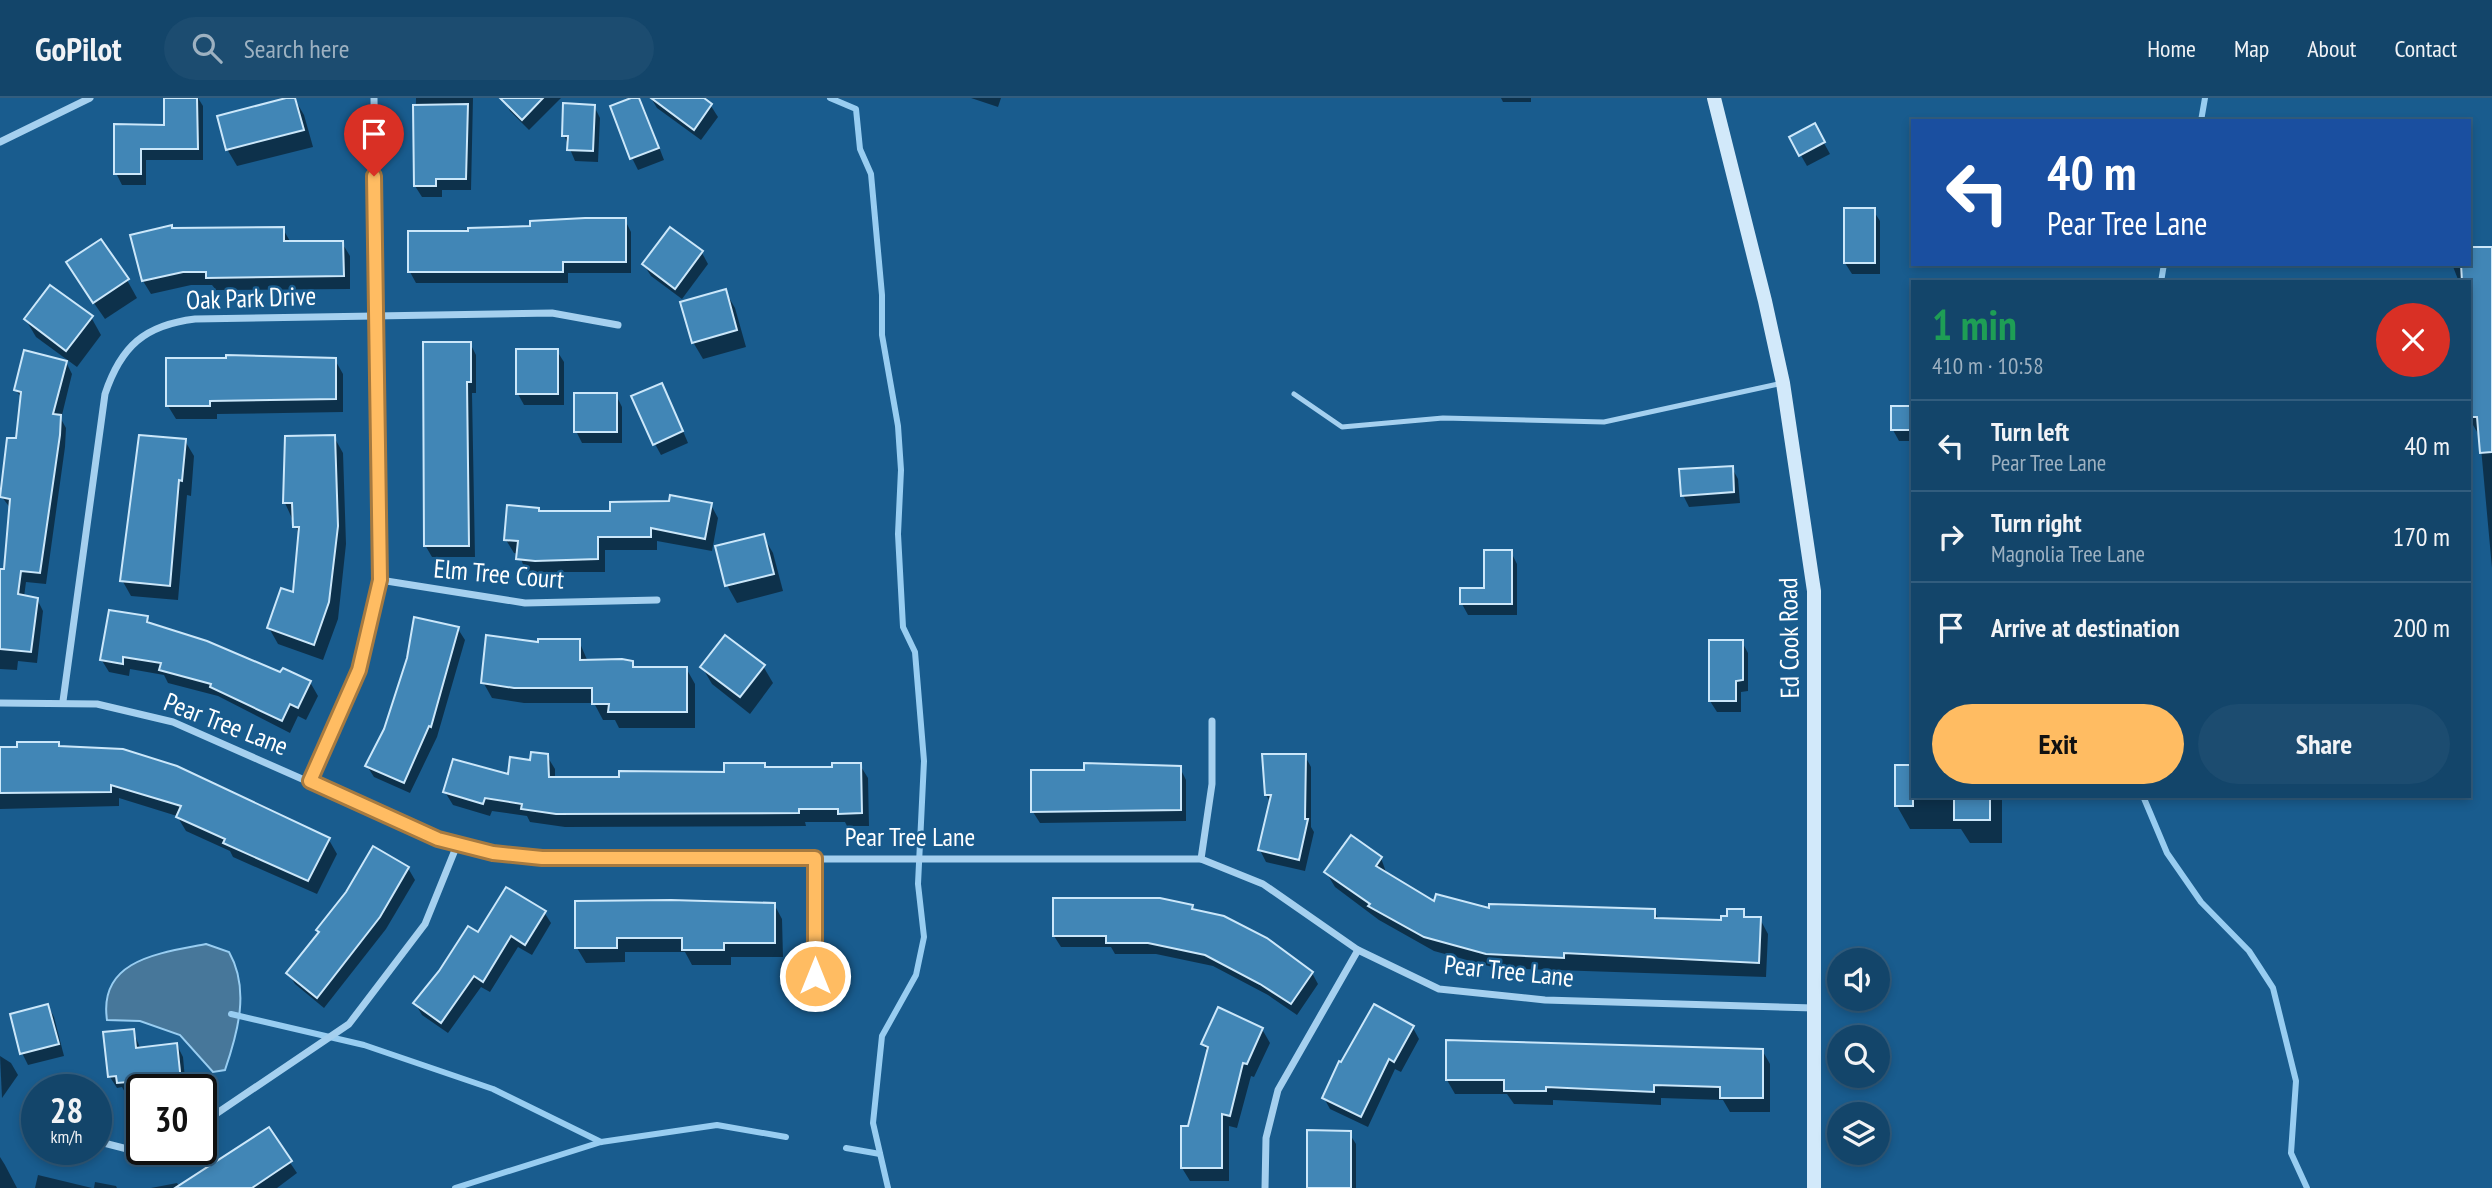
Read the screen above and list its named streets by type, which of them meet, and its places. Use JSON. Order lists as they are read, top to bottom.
{
  "streets": {
    "street": [
      "Oak Park Drive",
      "Elm Tree Court",
      "Ed Cook Road",
      "Pear Tree Lane"
    ]
  },
  "crossings": [
    ["Oak Park Drive", "Pear Tree Lane"],
    ["Ed Cook Road", "Pear Tree Lane"]
  ],
  "page": {
    "header": "GoPilot",
    "search": "Search here",
    "nav": [
      "Home",
      "Map",
      "About",
      "Contact"
    ],
    "turn": ["40 m", "Pear Tree Lane"],
    "heading": ["1 min", "410 m · 10:58"],
    "list": [
      {
        "name": "Turn left",
        "note": "Pear Tree Lane",
        "value": "40 m"
      },
      {
        "name": "Turn right",
        "note": "Magnolia Tree Lane",
        "value": "170 m"
      },
      {
        "name": "Arrive at destination",
        "value": "200 m"
      }
    ],
    "buttons": ["Exit", "Share"],
    "speed": "28 km/h",
    "limit": "30"
  }
}
